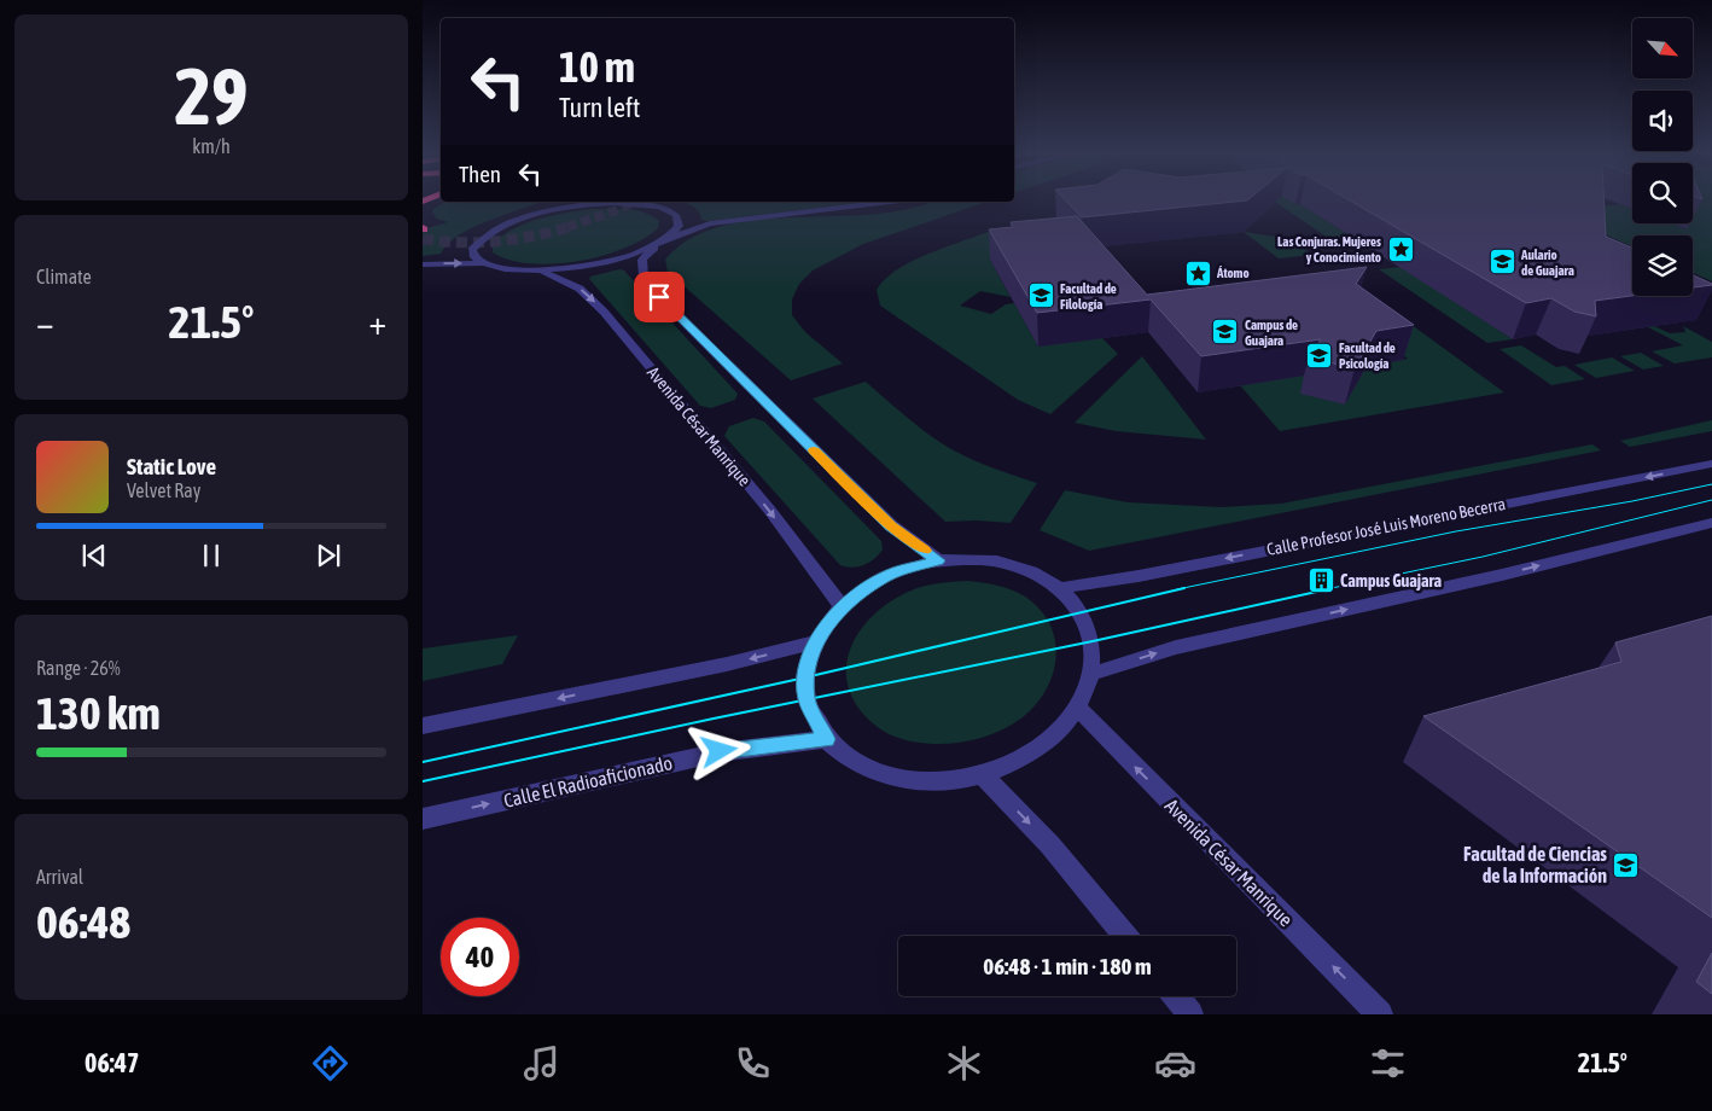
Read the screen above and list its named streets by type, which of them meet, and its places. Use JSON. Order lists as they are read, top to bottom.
{
  "streets": {
    "street": ["Avenida César Manrique", "Calle Profesor José Luis Moreno Becerra", "Calle El Radioaficionado"]
  },
  "places": {
    "place": ["Las Conjuras. Mujeres y Conocimiento", "Átomo"],
    "school or university": [
      "Aulario de Guajara",
      "Facultad de Filología",
      "Campus de Guajara",
      "Facultad de Psicología",
      "Facultad de Ciencias de la Información"
    ],
    "building": ["Campus Guajara"]
  },
  "north": "bottom right",
  "page": {
    "tile": [
      ["29", "km/h"],
      "Climate",
      ["Range · 26%", "130 km"],
      ["Arrival", "06:48"]
    ],
    "turn": ["10 m", "Turn left"],
    "then": "Then",
    "heat": ["−", "21.5°", "+"],
    "song": ["Static Love", "Velvet Ray"],
    "limit": "40",
    "trip": "06:48 · 1 min · 180 m",
    "tabs": ["06:47", "21.5°"]
  }
}
